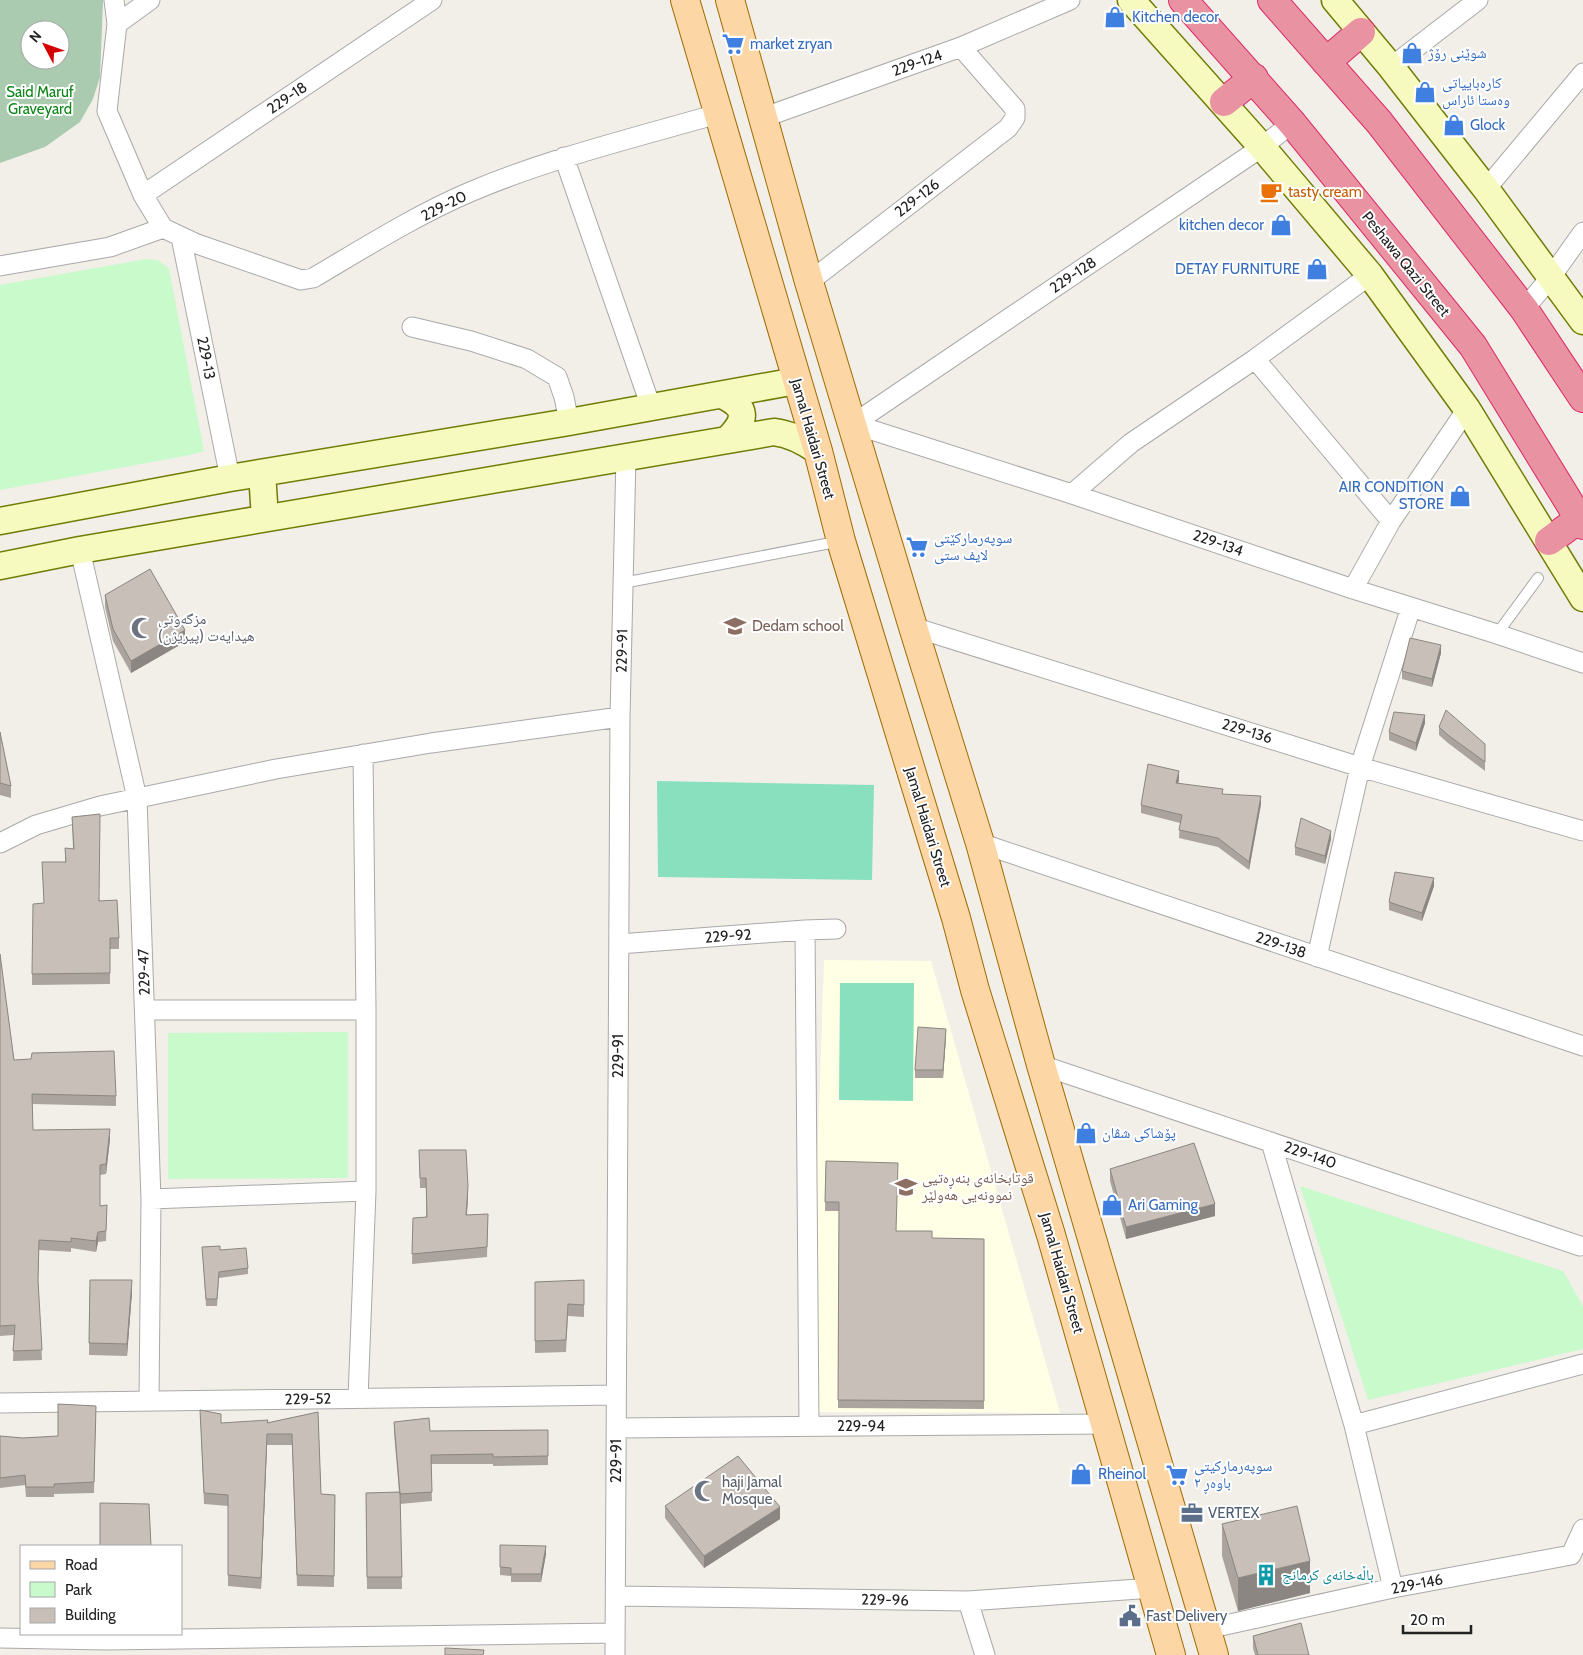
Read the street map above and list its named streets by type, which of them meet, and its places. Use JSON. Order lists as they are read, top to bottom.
{
  "streets": {
    "highway": ["Peshawa Qazi Street"],
    "main road": ["Jamal Haidari Street"],
    "street": [
      "229-124",
      "229-18",
      "229-126",
      "229-20",
      "229-128",
      "229-13",
      "229-134",
      "229-91",
      "229-136",
      "229-92",
      "229-138",
      "229-47",
      "229-140",
      "229-52",
      "229-94",
      "229-146",
      "229-96"
    ]
  },
  "crossings": [
    ["229-124", "229-126"],
    ["229-20", "229-13"],
    ["229-20", "Jamal Haidari Street"],
    ["Peshawa Qazi Street", "229-128"],
    ["229-128", "229-134"],
    ["Jamal Haidari Street", "229-94"],
    ["Jamal Haidari Street", "229-96"],
    ["229-91", "229-92"],
    ["229-91", "229-52"],
    ["229-91", "229-94"],
    ["229-91", "229-96"],
    ["229-47", "229-52"]
  ],
  "parks": ["Said Maruf Graveyard"],
  "places": {
    "shop": [
      "Kitchen decor",
      "شوێنی رۆژ",
      "کارەباییاتی وەستا ئاراس",
      "Glock",
      "kitchen decor",
      "DETAY FURNITURE",
      "AIR CONDITION STORE",
      "پۆشاکی شڤان",
      "Ari Gaming",
      "Rheinol"
    ],
    "supermarket": ["market zryan", "سوپەرمارکێتی لایف ستی", "سوپەرمارکیتی باوەڕ ٢"],
    "cafe": ["tasty cream"],
    "school or university": ["Dedam school", "قوتابخانەی بنەڕەتیی نموونەیی هەولێر"],
    "mosque": ["مزگه‌وتی هیدایه‌ت (پیریژن)", "haji Jamal Mosque"],
    "office": ["VERTEX"],
    "building": ["باڵەخانەی کرمانج"],
    "public building": ["Fast Delivery"]
  },
  "legend": ["Road", "Park", "Building"],
  "scale_bar": "20 m",
  "north": "top left"
}
